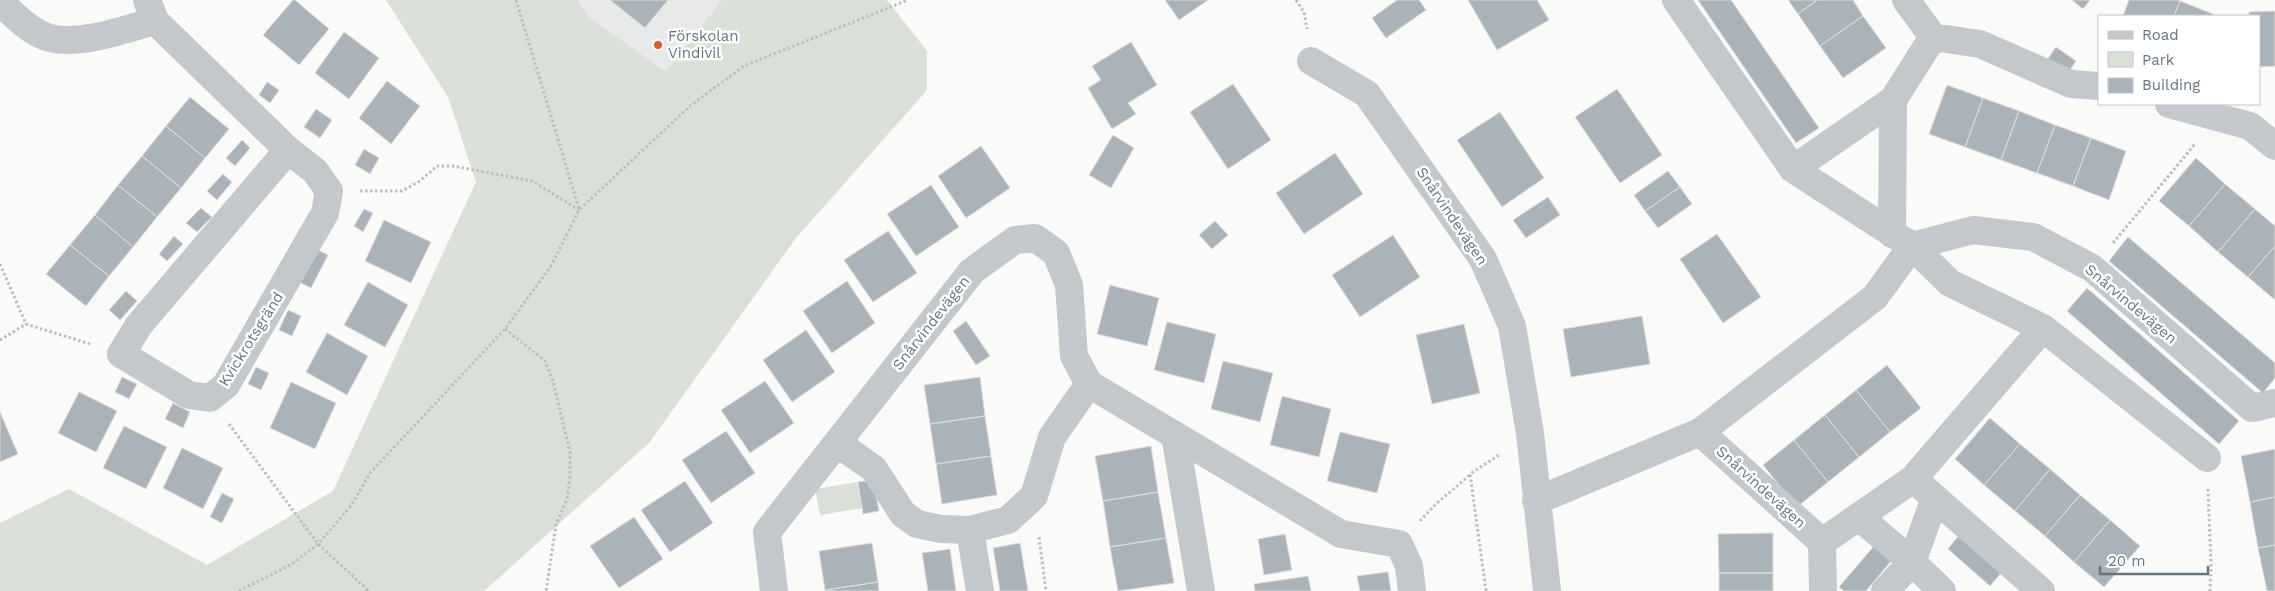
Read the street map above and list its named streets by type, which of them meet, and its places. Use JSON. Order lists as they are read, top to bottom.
{
  "streets": {
    "street": ["Snårvindevägen", "Kvickrotsgränd"]
  },
  "places": ["Förskolan Vindivil"],
  "legend": ["Road", "Park", "Building"],
  "scale_bar": "20 m"
}
